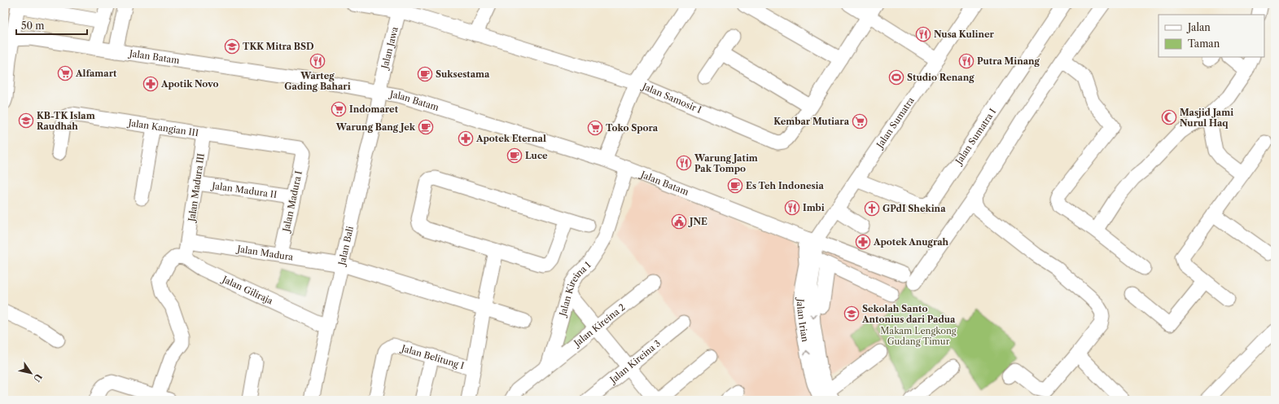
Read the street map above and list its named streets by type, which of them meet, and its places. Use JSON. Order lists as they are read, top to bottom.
{
  "streets": {
    "street": [
      "Jalan Jawa",
      "Jalan Batam",
      "Jalan Samosir I",
      "Jalan Sumatra",
      "Jalan Kangian III",
      "Jalan Sumatra I",
      "Jalan Madura III",
      "Jalan Madura II",
      "Jalan Madura I",
      "Jalan Bali",
      "Jalan Madura",
      "Jalan Giliraja",
      "Jalan Kireina 1",
      "Jalan Irian",
      "Jalan Kireina 2",
      "Jalan Belitung I",
      "Jalan Kireina 3"
    ]
  },
  "crossings": [
    ["Jalan Jawa", "Jalan Batam"],
    ["Jalan Jawa", "Jalan Samosir I"],
    ["Jalan Jawa", "Jalan Bali"],
    ["Jalan Batam", "Jalan Sumatra"],
    ["Jalan Batam", "Jalan Bali"],
    ["Jalan Batam", "Jalan Kireina 1"],
    ["Jalan Batam", "Jalan Irian"],
    ["Jalan Sumatra", "Jalan Sumatra I"],
    ["Jalan Sumatra", "Jalan Irian"],
    ["Jalan Kangian III", "Jalan Madura III"],
    ["Jalan Kangian III", "Jalan Madura I"],
    ["Jalan Madura III", "Jalan Madura II"],
    ["Jalan Madura III", "Jalan Madura"],
    ["Jalan Madura II", "Jalan Madura I"],
    ["Jalan Madura I", "Jalan Madura"],
    ["Jalan Bali", "Jalan Madura"],
    ["Jalan Bali", "Jalan Giliraja"],
    ["Jalan Kireina 1", "Jalan Kireina 2"]
  ],
  "parks": ["Makam Lengkong Gudang Timur"],
  "places": {
    "restaurant": [
      "Nusa Kuliner",
      "Warteg Gading Bahari",
      "Putra Minang",
      "Warung Jatim Pak Tompo",
      "Imbi"
    ],
    "school or university": ["TKK Mitra BSD", "KB-TK Islam Raudhah", "Sekolah Santo Antonius dari Padua"],
    "supermarket": [
      "Alfamart",
      "Indomaret",
      "Kembar Mutiara",
      "Toko Spora"
    ],
    "cafe": [
      "Suksestama",
      "Warung Bang Jek",
      "Luce",
      "Es Teh Indonesia"
    ],
    "sports": ["Studio Renang"],
    "pharmacy": ["Apotik Novo", "Apotek Eternal", "Apotek Anugrah"],
    "mosque": ["Masjid Jami Nurul Haq"],
    "church": ["GPdI Shekina"],
    "public building": ["JNE"]
  },
  "legend": ["Jalan", "Taman"],
  "scale_bar": "50 m",
  "north": "bottom right"
}
